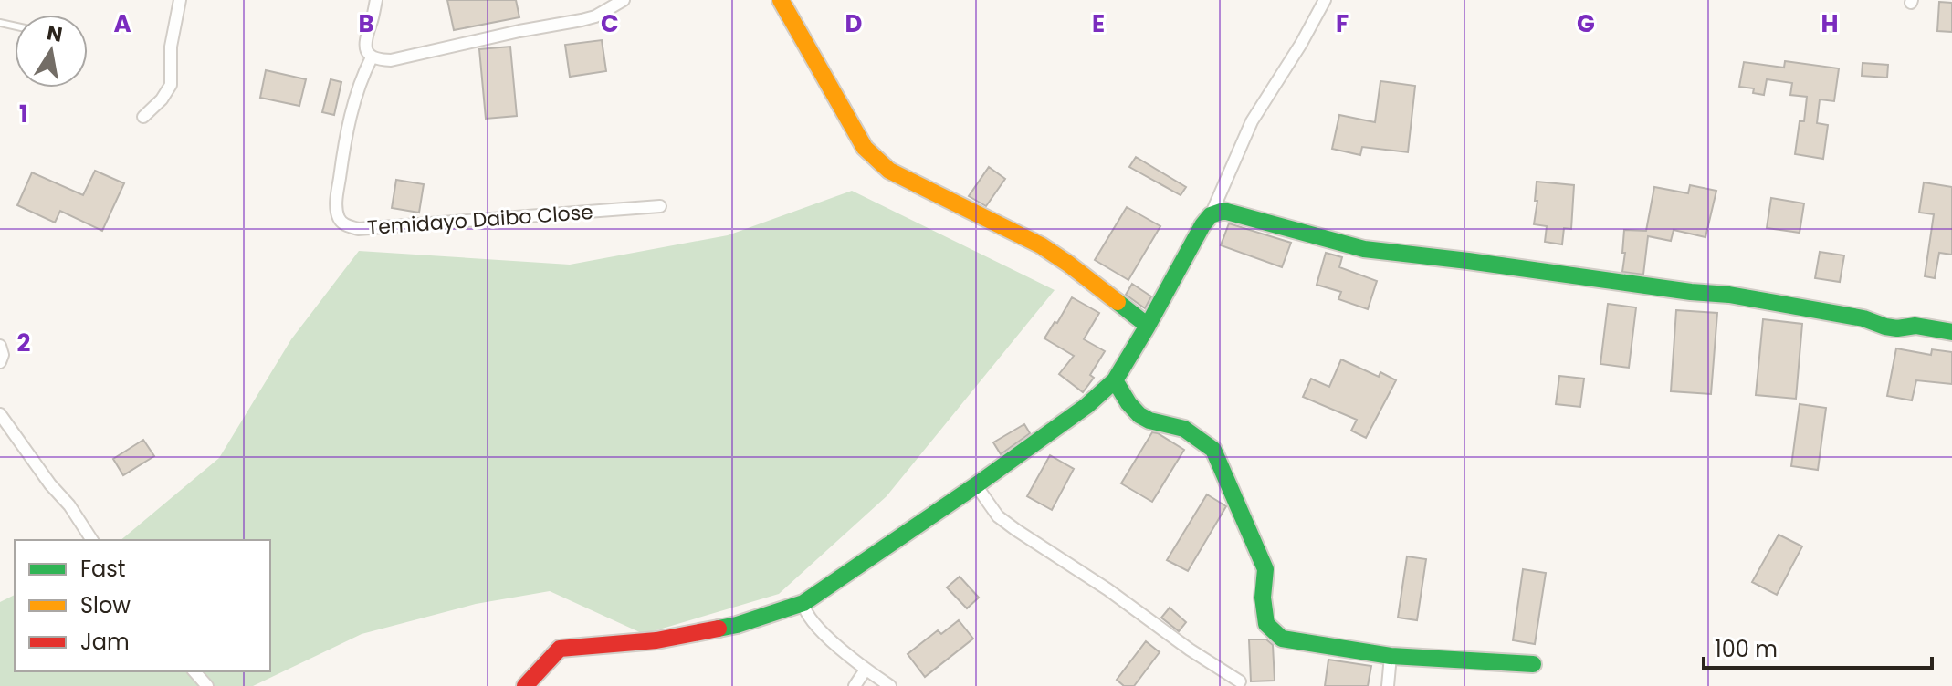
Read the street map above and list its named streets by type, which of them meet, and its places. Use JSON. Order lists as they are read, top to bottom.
{
  "streets": {
    "street": ["Temidayo Daibo Close"]
  },
  "legend": ["Fast", "Slow", "Jam"],
  "scale_bar": "100 m",
  "north": "top",
  "grid": {
    "columns": [
      "A",
      "B",
      "C",
      "D",
      "E",
      "F",
      "G",
      "H"
    ],
    "rows": ["1", "2"]
  }
}
